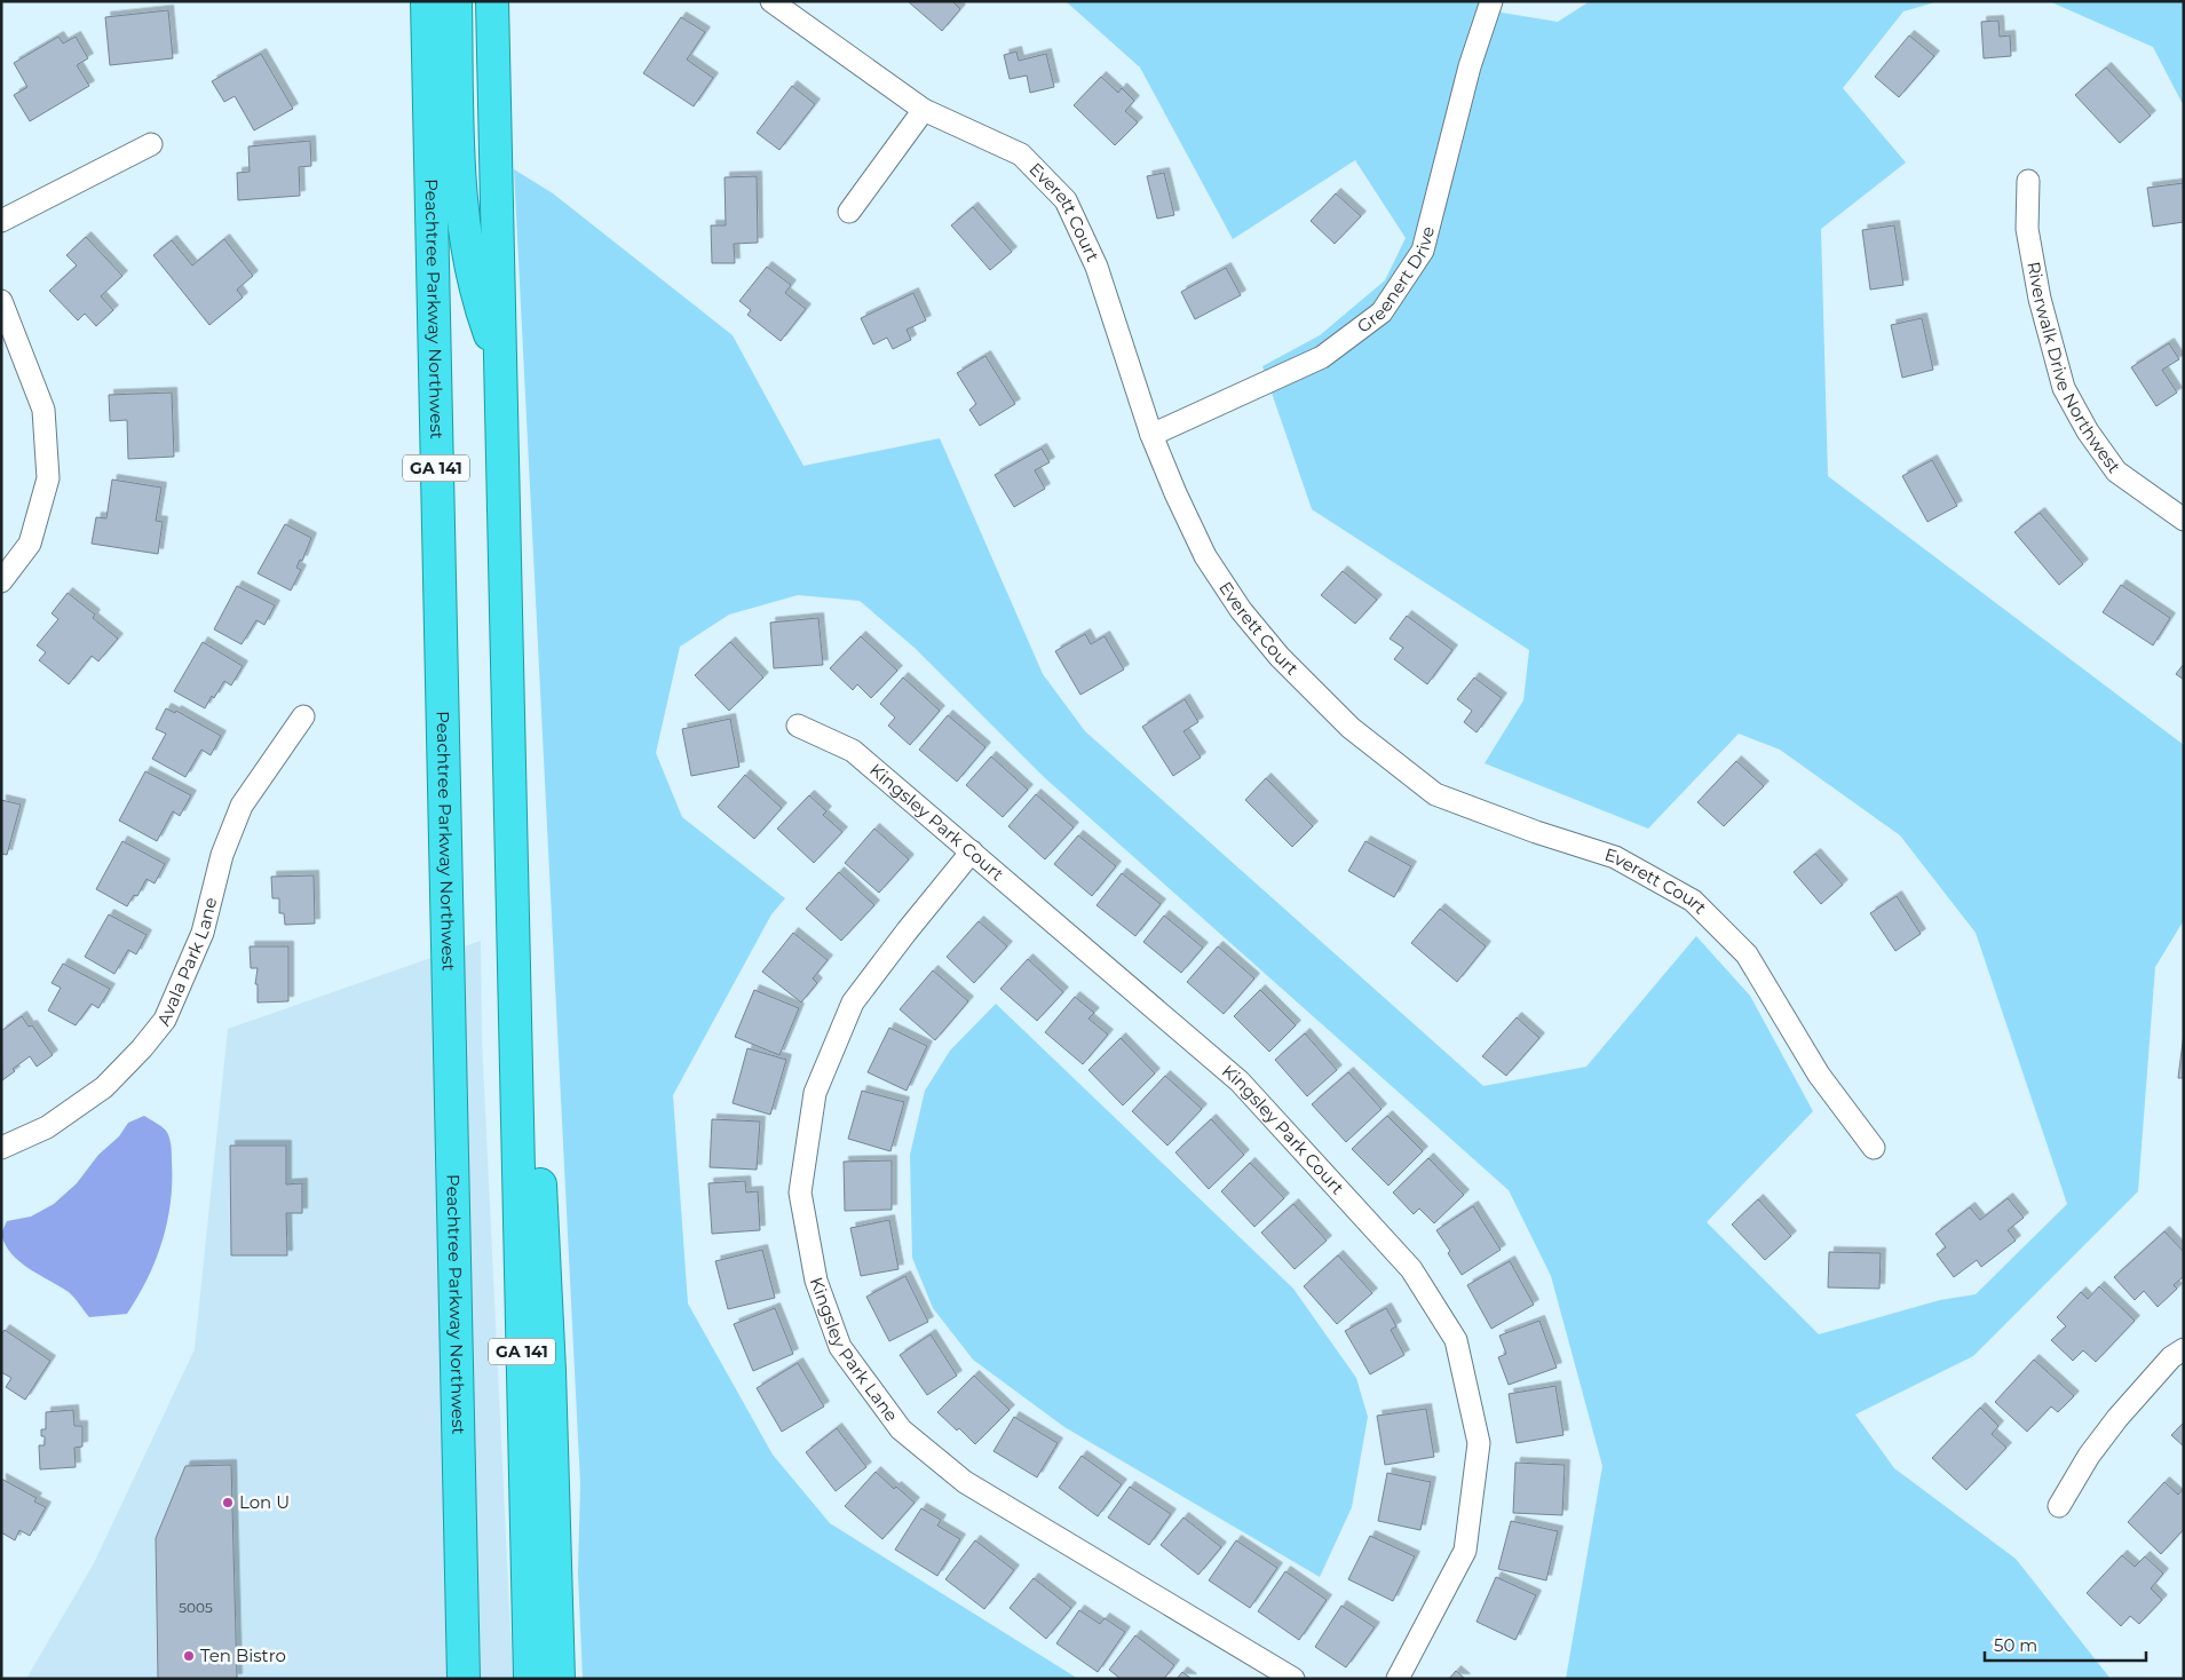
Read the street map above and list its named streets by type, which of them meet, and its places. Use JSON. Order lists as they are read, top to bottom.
{
  "streets": {
    "highway": ["Peachtree Parkway Northwest", "GA 141"],
    "street": [
      "Everett Court",
      "Greenert Drive",
      "Riverwalk Drive Northwest",
      "Kingsley Park Court",
      "Avala Park Lane",
      "Kingsley Park Lane"
    ]
  },
  "crossings": [
    ["Everett Court", "Greenert Drive"],
    ["Kingsley Park Court", "Kingsley Park Lane"]
  ],
  "places": ["Lon U", "Ten Bistro"],
  "house_numbers": ["5005"],
  "scale_bar": "50 m"
}
